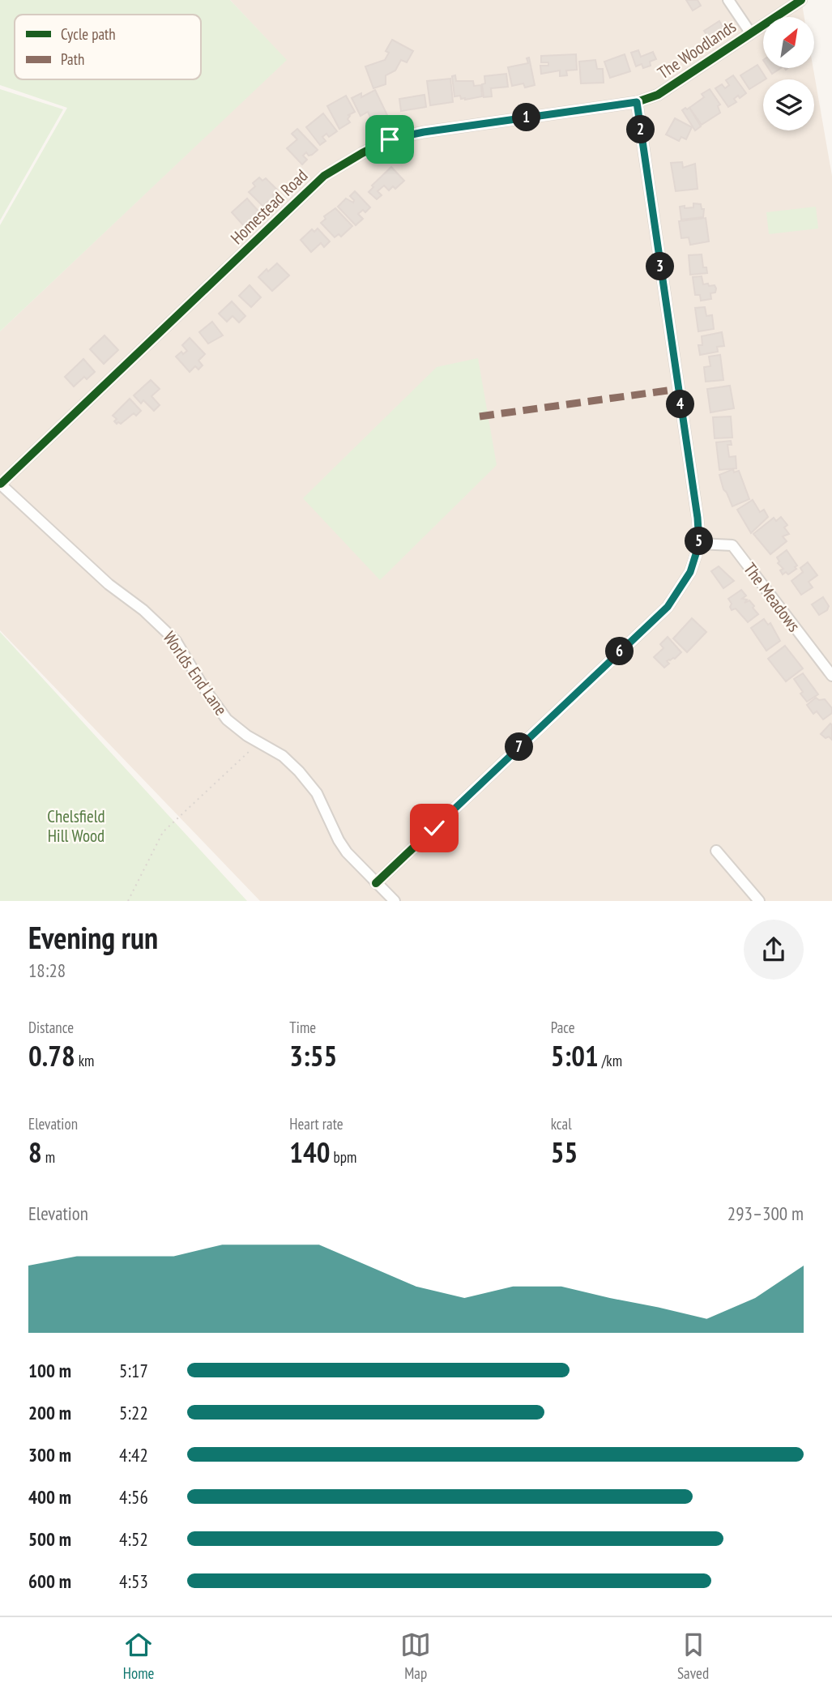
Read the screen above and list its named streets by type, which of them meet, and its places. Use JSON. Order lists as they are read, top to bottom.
{
  "streets": {
    "street": [
      "The Woodlands",
      "Homestead Road",
      "The Meadows",
      "Worlds End Lane"
    ]
  },
  "crossings": [
    ["The Woodlands", "Homestead Road"],
    ["Homestead Road", "Worlds End Lane"]
  ],
  "parks": ["Chelsfield Hill Wood"],
  "legend": ["Cycle path", "Path"],
  "north": "top right",
  "page": {
    "pins": [
      "1",
      "2",
      "3",
      "4",
      "5",
      "6",
      "7"
    ],
    "heading": ["Evening run", "18:28"],
    "stats": [
      ["Distance", "0.78 km"],
      ["Time", "3:55"],
      ["Pace", "5:01 /km"],
      ["Elevation", "8 m"],
      ["Heart rate", "140 bpm"],
      ["kcal", "55"]
    ],
    "chart": ["Elevation", "293–300 m"],
    "list": [
      {
        "name": "100 m",
        "note": "5:17"
      },
      {
        "name": "200 m",
        "note": "5:22"
      },
      {
        "name": "300 m",
        "note": "4:42"
      },
      {
        "name": "400 m",
        "note": "4:56"
      },
      {
        "name": "500 m",
        "note": "4:52"
      },
      {
        "name": "600 m",
        "note": "4:53"
      }
    ],
    "tabs": ["Home", "Map", "Saved"]
  }
}
